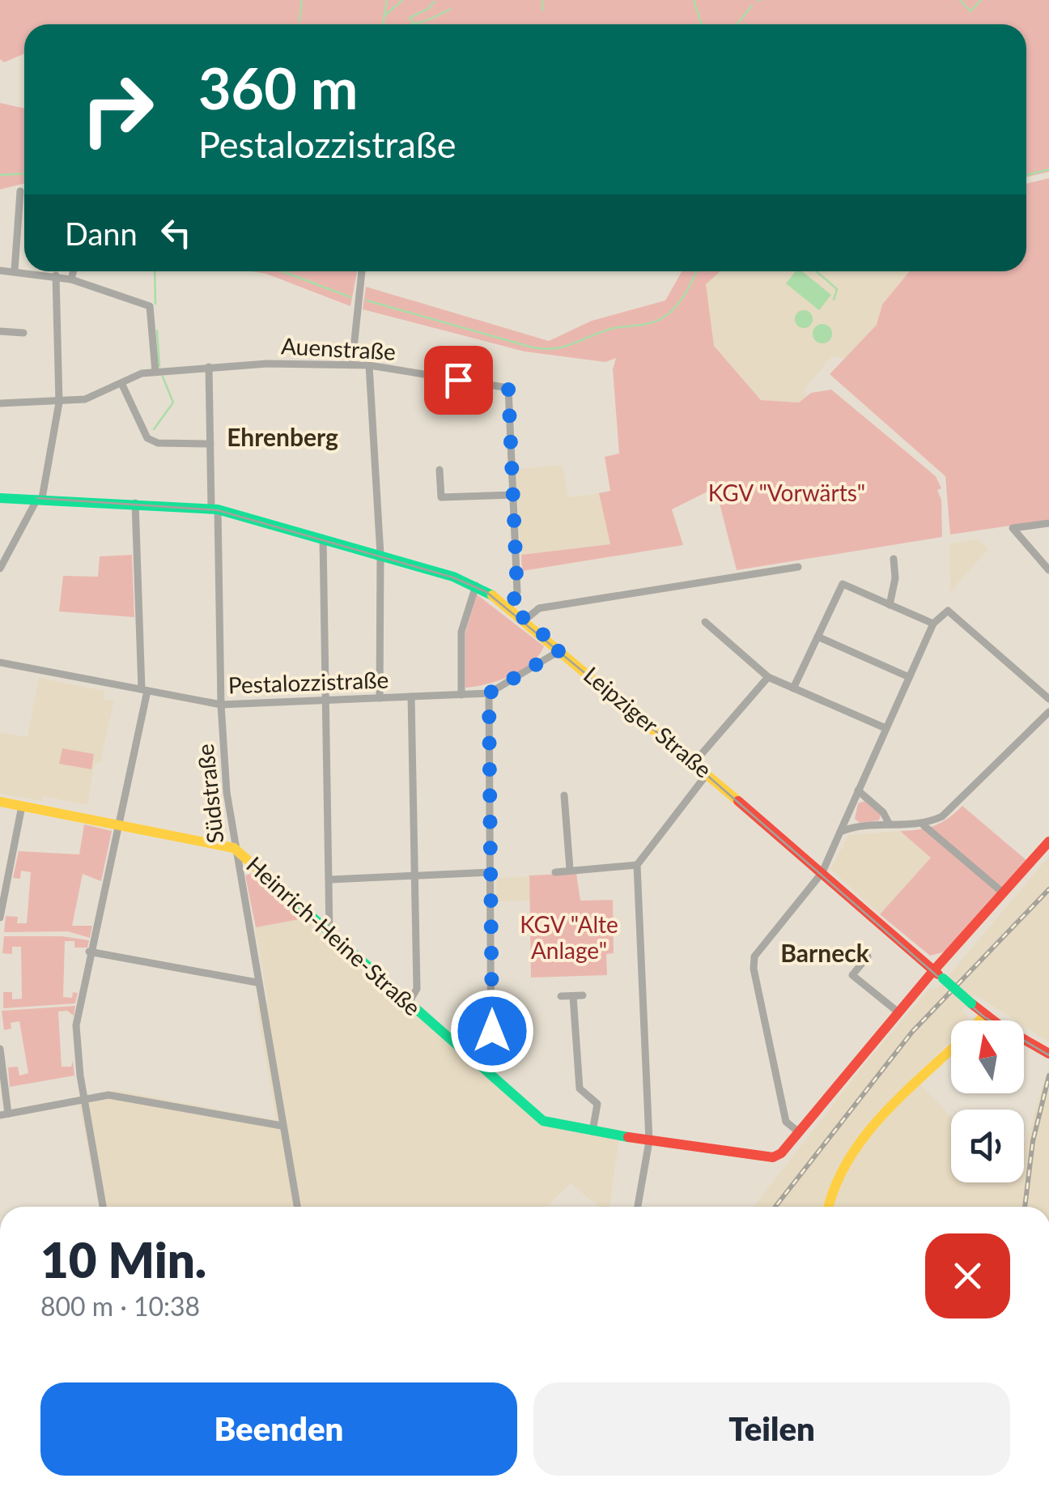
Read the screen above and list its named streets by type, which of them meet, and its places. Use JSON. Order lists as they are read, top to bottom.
{
  "streets": {
    "street": [
      "Auenstraße",
      "Pestalozzistraße",
      "Leipziger Straße",
      "Südstraße",
      "Heinrich-Heine-Straße"
    ]
  },
  "crossings": [
    ["Auenstraße", "Leipziger Straße"],
    ["Auenstraße", "Südstraße"],
    ["Pestalozzistraße", "Leipziger Straße"],
    ["Pestalozzistraße", "Südstraße"],
    ["Leipziger Straße", "Südstraße"],
    ["Leipziger Straße", "Heinrich-Heine-Straße"],
    ["Südstraße", "Heinrich-Heine-Straße"]
  ],
  "districts": ["Ehrenberg", "Barneck"],
  "parks": ["KGV \"Vorwärts\"", "KGV \"Alte Anlage\""],
  "north": "top",
  "page": {
    "turn": ["360 m", "Pestalozzistraße"],
    "then": "Dann",
    "heading": ["10 Min.", "800 m · 10:38"],
    "buttons": ["Beenden", "Teilen"]
  }
}
